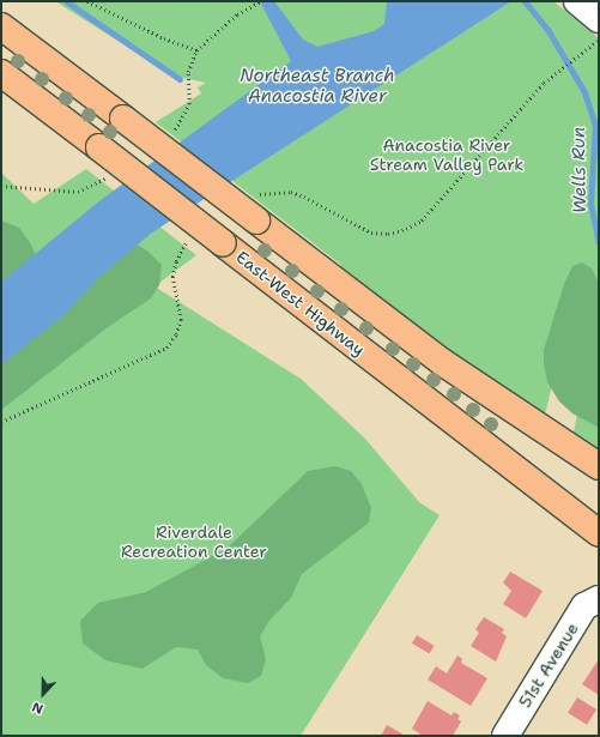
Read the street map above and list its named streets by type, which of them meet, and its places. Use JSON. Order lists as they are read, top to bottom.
{
  "streets": {
    "main road": ["East-West Highway"],
    "street": ["51st Avenue"]
  },
  "water": ["Northeast Branch Anacostia River", "Wells Run"],
  "parks": ["Anacostia River Stream Valley Park", "Riverdale Recreation Center"],
  "north": "bottom"
}
